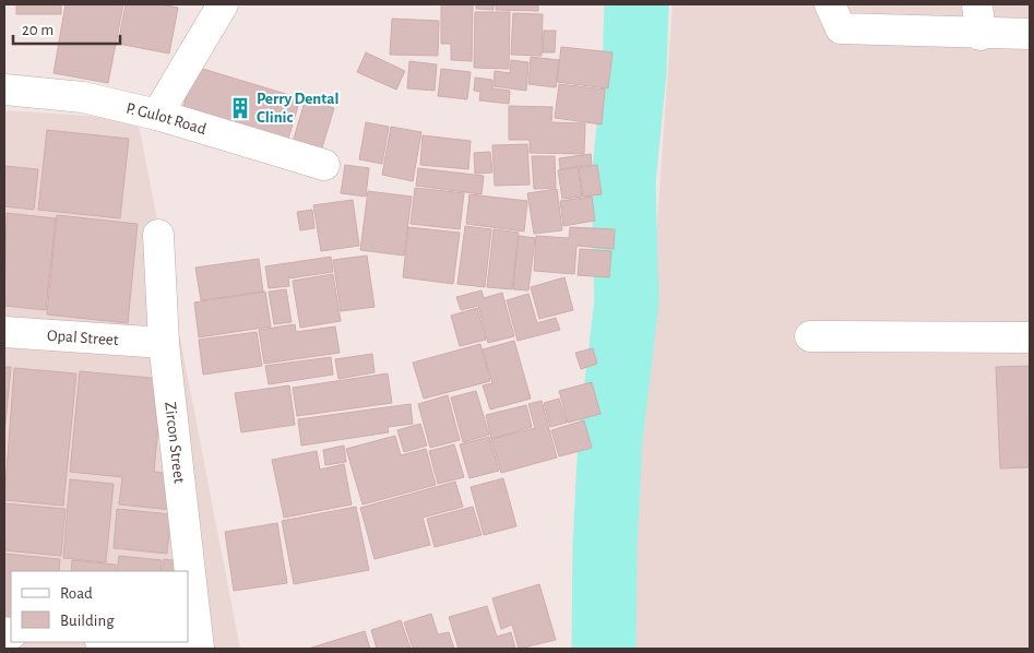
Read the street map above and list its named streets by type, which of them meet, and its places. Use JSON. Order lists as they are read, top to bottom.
{
  "streets": {
    "street": ["P. Gulot Road", "Opal Street", "Zircon Street"]
  },
  "crossings": [
    ["Opal Street", "Zircon Street"]
  ],
  "places": {
    "building": ["Perry Dental Clinic"]
  },
  "legend": ["Road", "Building"],
  "scale_bar": "20 m"
}
